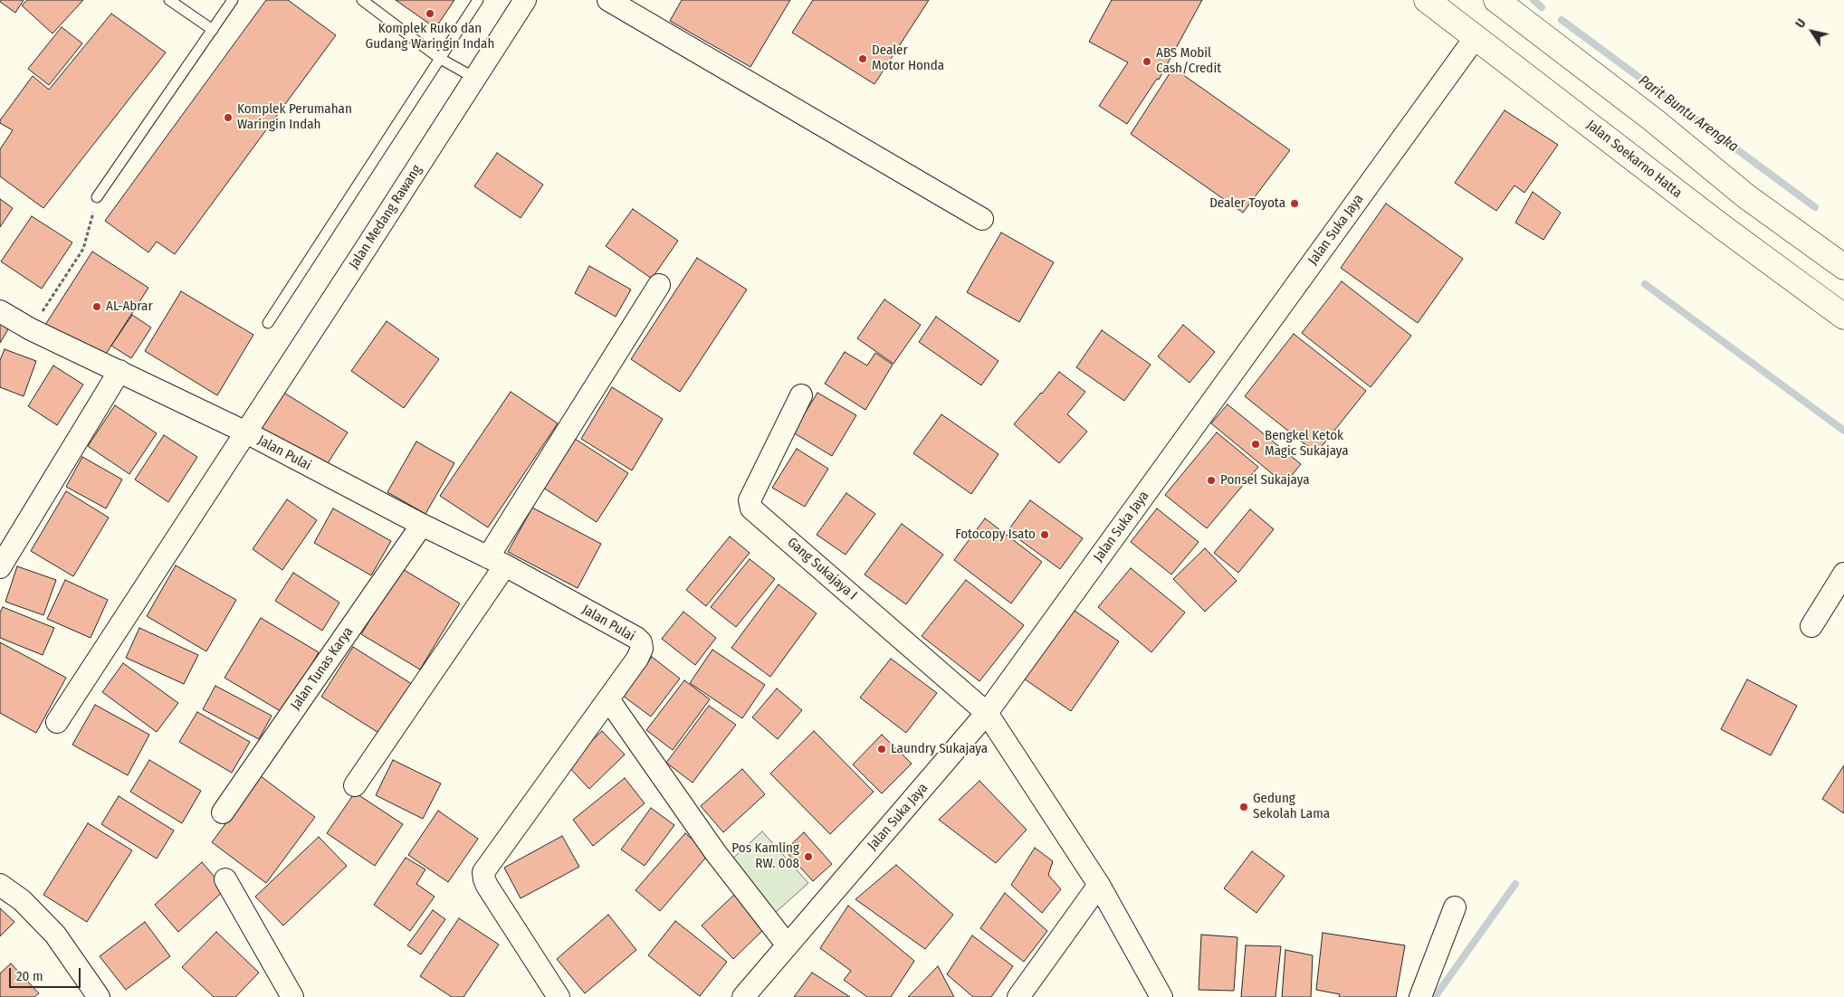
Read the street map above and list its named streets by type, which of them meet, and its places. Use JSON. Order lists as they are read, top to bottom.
{
  "streets": {
    "main road": ["Jalan Soekarno Hatta"],
    "street": [
      "Jalan Medang Rawang",
      "Jalan Suka Jaya",
      "Jalan Pulai",
      "Gang Sukajaya I",
      "Jalan Tunas Karya"
    ]
  },
  "crossings": [
    ["Jalan Soekarno Hatta", "Jalan Suka Jaya"],
    ["Jalan Medang Rawang", "Jalan Pulai"],
    ["Jalan Suka Jaya", "Gang Sukajaya I"],
    ["Jalan Pulai", "Jalan Tunas Karya"]
  ],
  "water": ["Parit Buntu Arengka"],
  "places": [
    "Komplek Ruko dan Gudang Waringin Indah",
    "Dealer Motor Honda",
    "ABS Mobil Cash/Credit",
    "Komplek Perumahan Waringin Indah",
    "Dealer Toyota",
    "AL-Abrar",
    "Bengkel Ketok Magic Sukajaya",
    "Ponsel Sukajaya",
    "Fotocopy Isato",
    "Laundry Sukajaya",
    "Gedung Sekolah Lama",
    "Pos Kamling RW. 008"
  ],
  "scale_bar": "20 m",
  "north": "top left"
}
